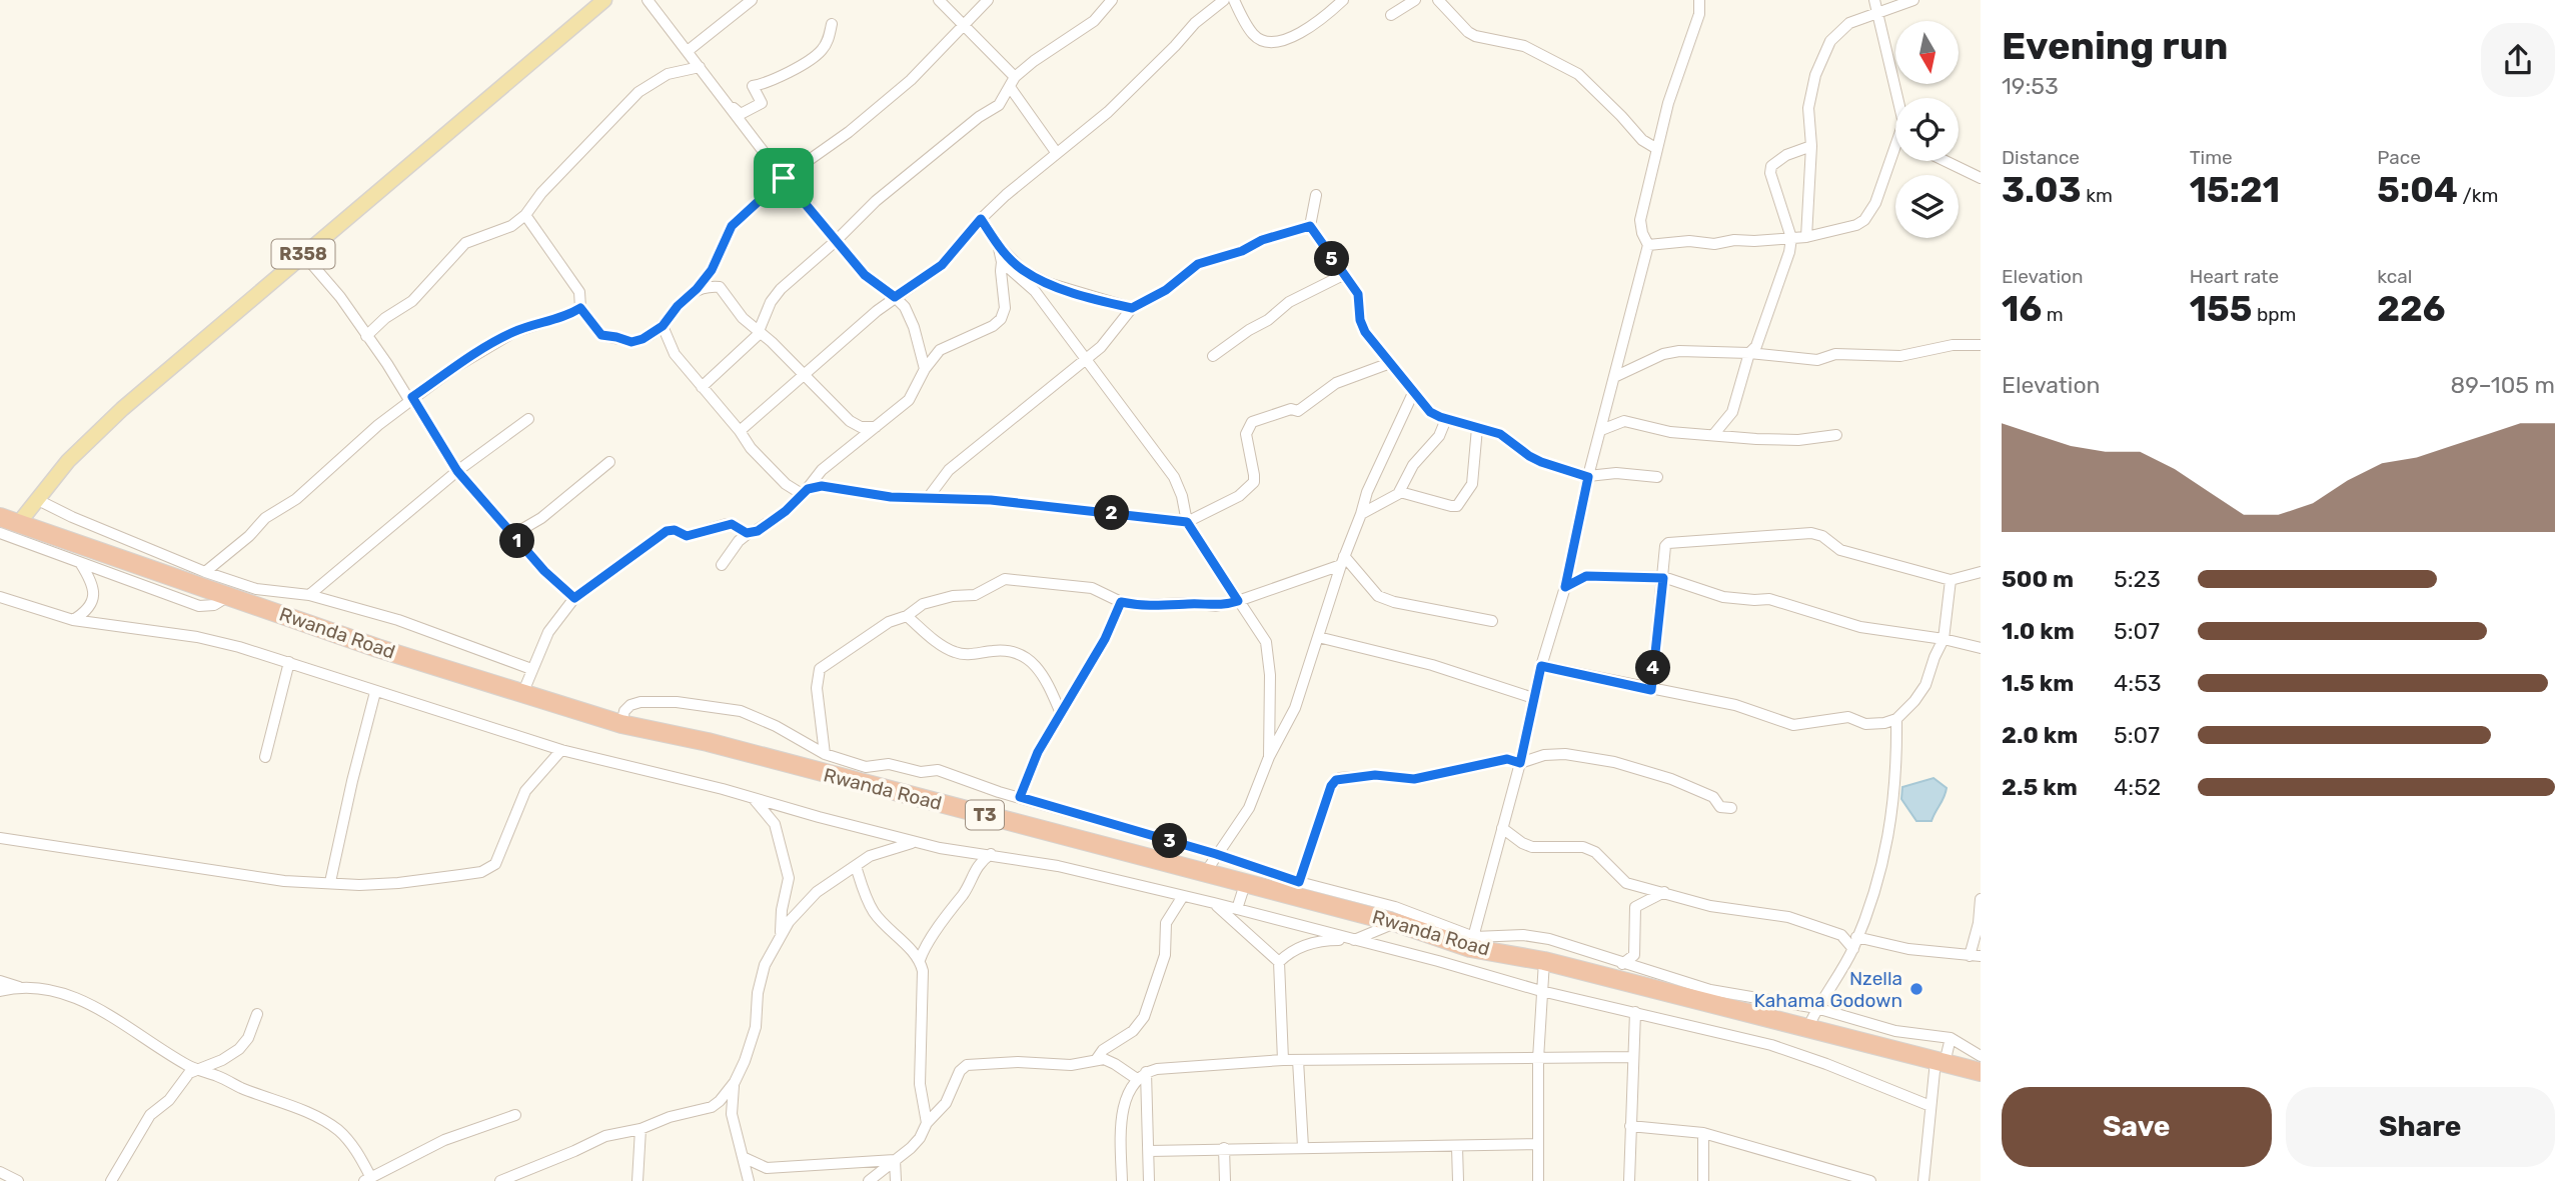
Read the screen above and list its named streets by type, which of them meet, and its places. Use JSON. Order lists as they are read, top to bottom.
{
  "streets": {
    "highway": ["Rwanda Road", "T3"],
    "main road": ["R358"]
  },
  "crossings": [
    ["R358", "Rwanda Road"]
  ],
  "places": ["Nzella Kahama Godown"],
  "north": "bottom",
  "page": {
    "heading": ["Evening run", "19:53"],
    "stats": [
      ["Distance", "3.03 km"],
      ["Time", "15:21"],
      ["Pace", "5:04 /km"],
      ["Elevation", "16 m"],
      ["Heart rate", "155 bpm"],
      ["kcal", "226"]
    ],
    "pins": [
      "5",
      "2",
      "1",
      "4",
      "3"
    ],
    "chart": ["Elevation", "89–105 m"],
    "list": [
      {
        "name": "500 m",
        "note": "5:23"
      },
      {
        "name": "1.0 km",
        "note": "5:07"
      },
      {
        "name": "1.5 km",
        "note": "4:53"
      },
      {
        "name": "2.0 km",
        "note": "5:07"
      },
      {
        "name": "2.5 km",
        "note": "4:52"
      }
    ],
    "buttons": ["Save", "Share"]
  }
}
